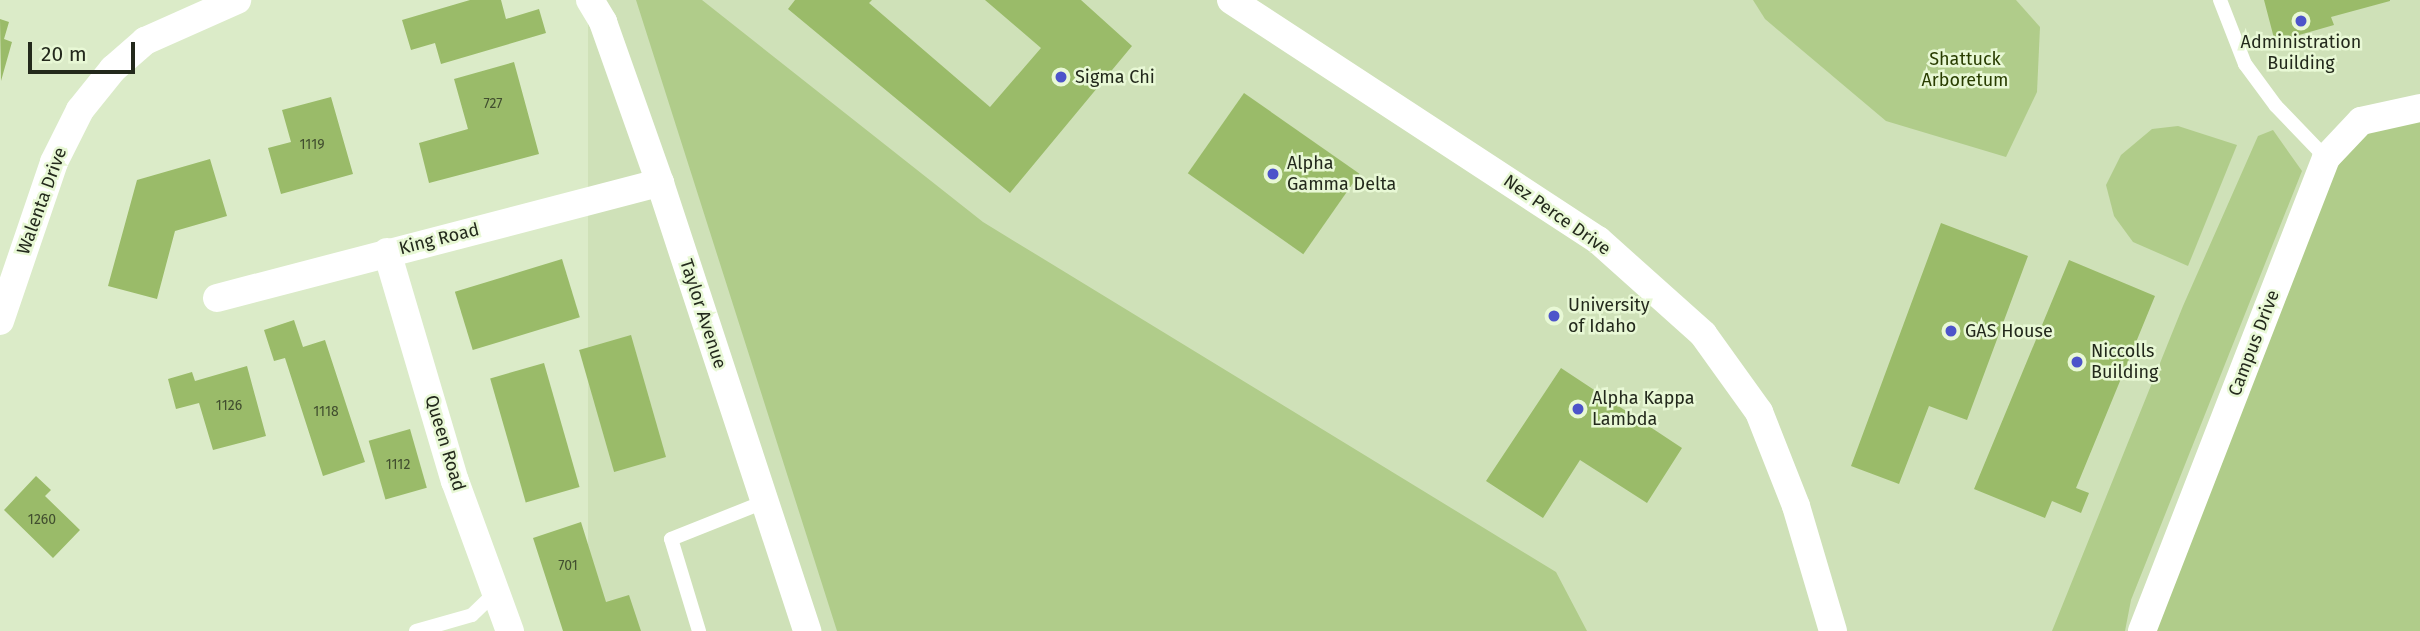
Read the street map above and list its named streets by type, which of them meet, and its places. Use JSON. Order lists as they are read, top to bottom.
{
  "streets": {
    "street": [
      "Walenta Drive",
      "Nez Perce Drive",
      "King Road",
      "Taylor Avenue",
      "Campus Drive",
      "Queen Road"
    ]
  },
  "crossings": [
    ["King Road", "Taylor Avenue"],
    ["King Road", "Queen Road"]
  ],
  "parks": ["Shattuck Arboretum"],
  "places": [
    "Administration Building",
    "Sigma Chi",
    "Alpha Gamma Delta",
    "University of Idaho",
    "GAS House",
    "Niccolls Building",
    "Alpha Kappa Lambda"
  ],
  "house_numbers": [
    "727",
    "1119",
    "1126",
    "1118",
    "1112",
    "1260",
    "701"
  ],
  "scale_bar": "20 m"
}
